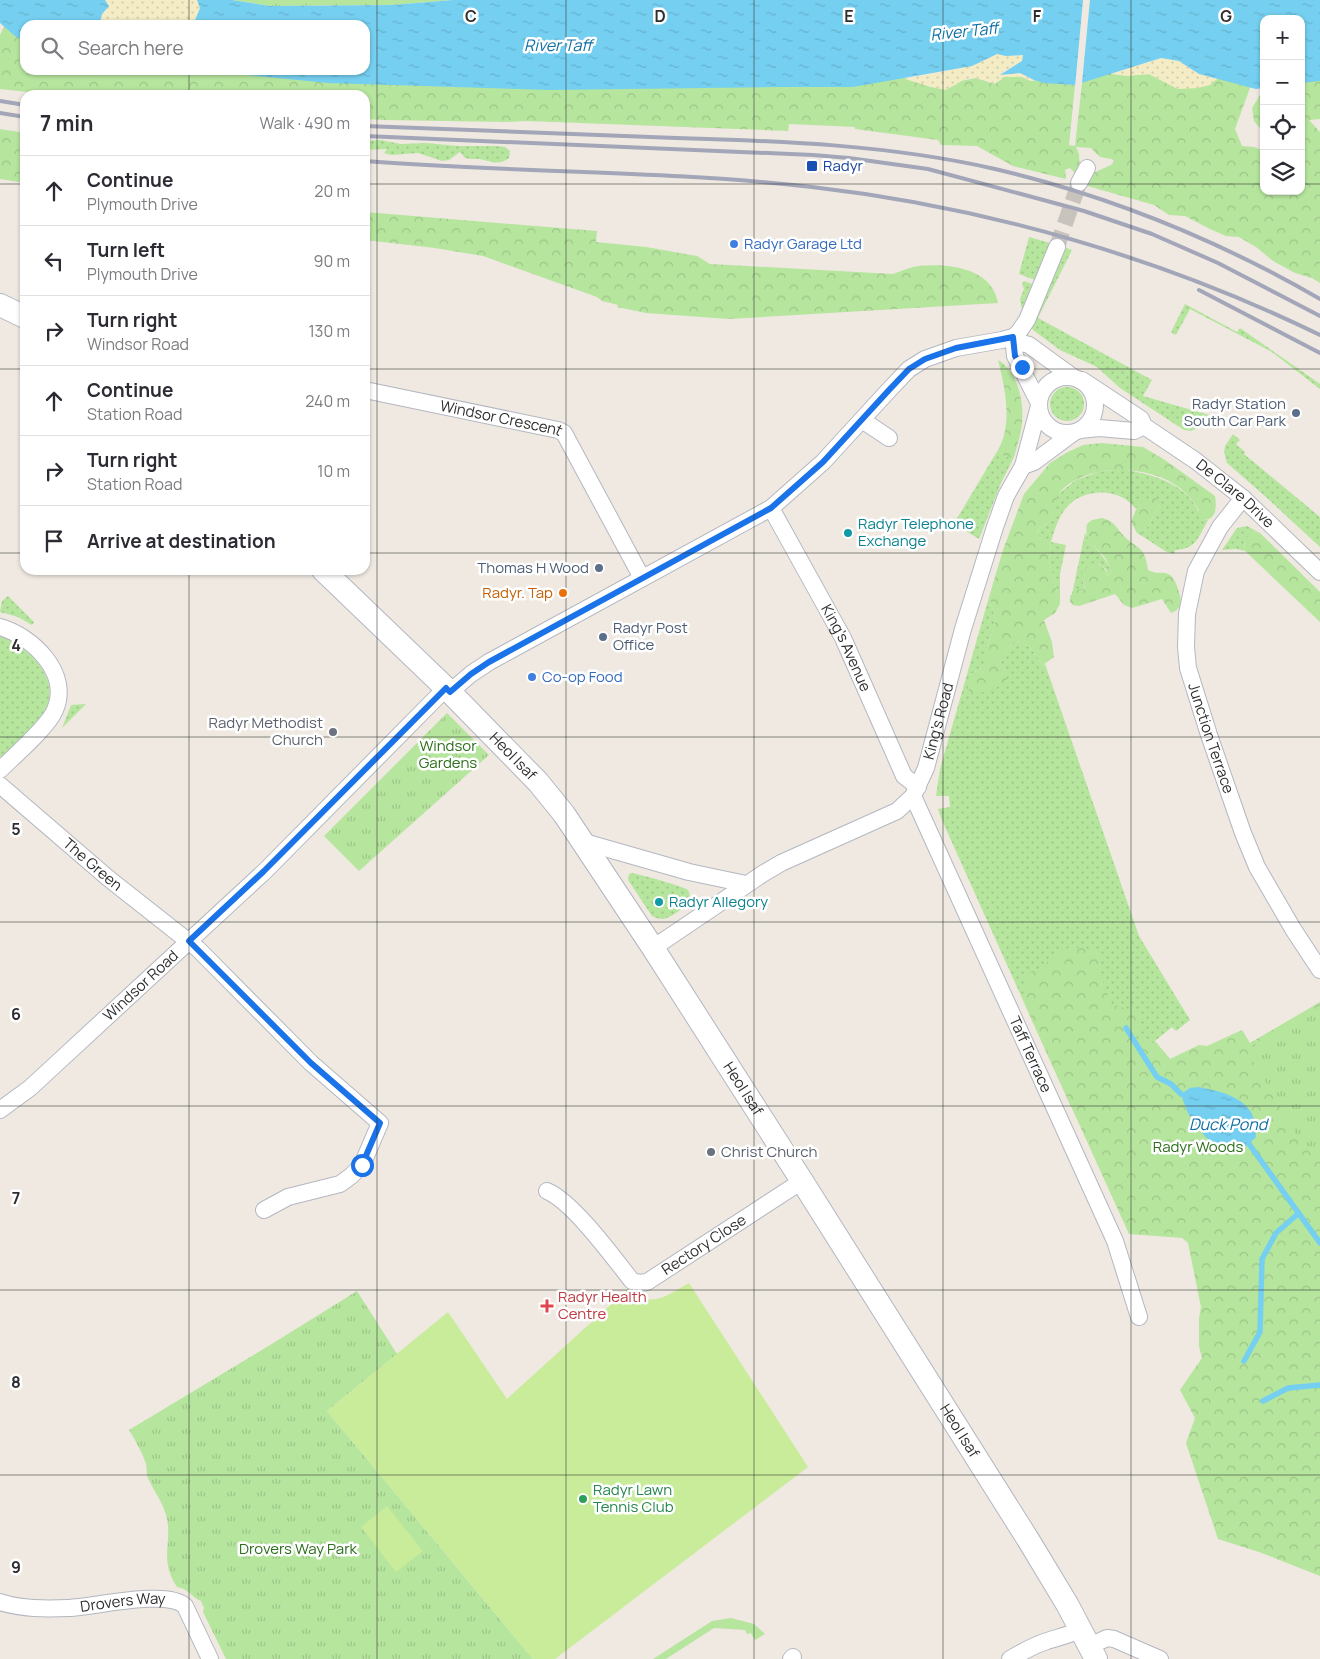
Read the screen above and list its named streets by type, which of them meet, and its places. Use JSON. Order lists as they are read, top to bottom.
{
  "streets": {
    "main road": ["Heol Isaf"],
    "street": [
      "Windsor Crescent",
      "De Clare Drive",
      "King's Avenue",
      "King's Road",
      "Junction Terrace",
      "The Green",
      "Windsor Road",
      "Taff Terrace",
      "Rectory Close",
      "Drovers Way"
    ]
  },
  "crossings": [
    ["Windsor Crescent", "Windsor Road"],
    ["De Clare Drive", "King's Road"],
    ["De Clare Drive", "Junction Terrace"],
    ["De Clare Drive", "Windsor Road"],
    ["King's Avenue", "King's Road"],
    ["King's Avenue", "Windsor Road"],
    ["King's Avenue", "Taff Terrace"],
    ["King's Road", "Heol Isaf"],
    ["King's Road", "Taff Terrace"],
    ["Heol Isaf", "Windsor Road"],
    ["Heol Isaf", "Rectory Close"],
    ["The Green", "Windsor Road"]
  ],
  "water": ["River Taff", "Duck Pond"],
  "parks": ["Windsor Gardens", "Radyr Woods", "Drovers Way Park"],
  "places": {
    "transit": ["Radyr"],
    "other": [
      "Radyr Garage Ltd",
      "Radyr Station South Car Park",
      "Radyr Telephone Exchange",
      "Thomas H Wood",
      "Radyr. Tap",
      "Radyr Post Office",
      "Co-op Food",
      "Radyr Methodist Church",
      "Radyr Allegory",
      "Christ Church",
      "Radyr Lawn Tennis Club"
    ],
    "health": ["Radyr Health Centre"]
  },
  "page": {
    "map_buttons": ["+", "−"],
    "search": "Search here",
    "heading": ["7 min", "Walk · 490 m"],
    "list": [
      ["Continue", "Plymouth Drive", "20 m"],
      ["Turn left", "Plymouth Drive", "90 m"],
      ["Turn right", "Windsor Road", "130 m"],
      ["Continue", "Station Road", "240 m"],
      ["Turn right", "Station Road", "10 m"],
      "Arrive at destination"
    ]
  },
  "grid": {
    "columns": [
      "C",
      "D",
      "E",
      "F",
      "G"
    ],
    "rows": [
      "4",
      "5",
      "6",
      "7",
      "8",
      "9"
    ]
  }
}
